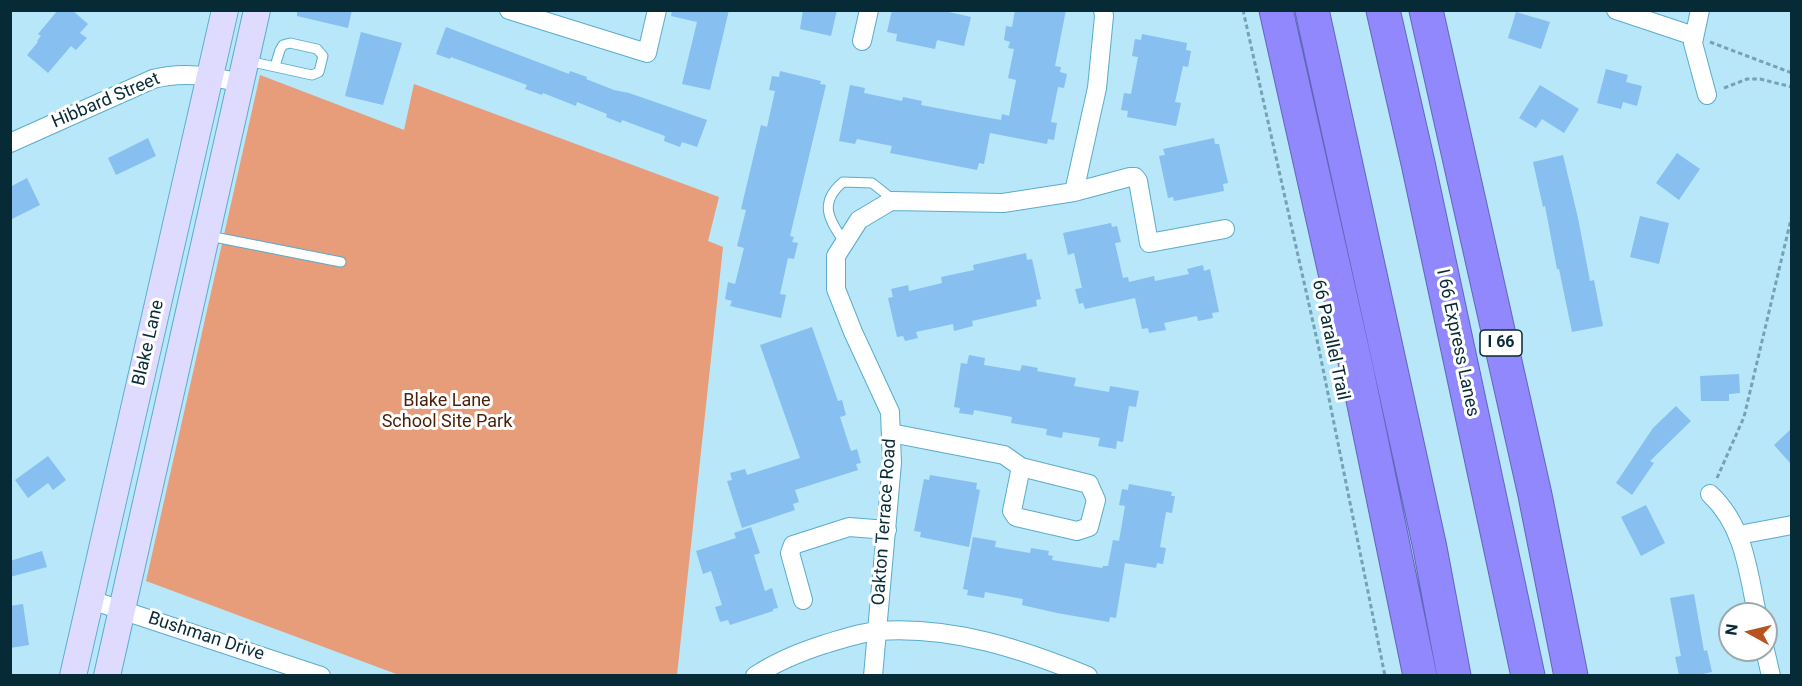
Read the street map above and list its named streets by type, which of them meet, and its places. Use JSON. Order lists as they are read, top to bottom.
{
  "streets": {
    "highway": ["I 66 Express Lanes", "I 66"],
    "main road": ["Blake Lane"],
    "street": ["Hibbard Street", "Oakton Terrace Road", "Bushman Drive"],
    "path": ["66 Parallel Trail"]
  },
  "crossings": [
    ["Hibbard Street", "Blake Lane"],
    ["Blake Lane", "Bushman Drive"]
  ],
  "parks": ["Blake Lane School Site Park"],
  "north": "left"
}
